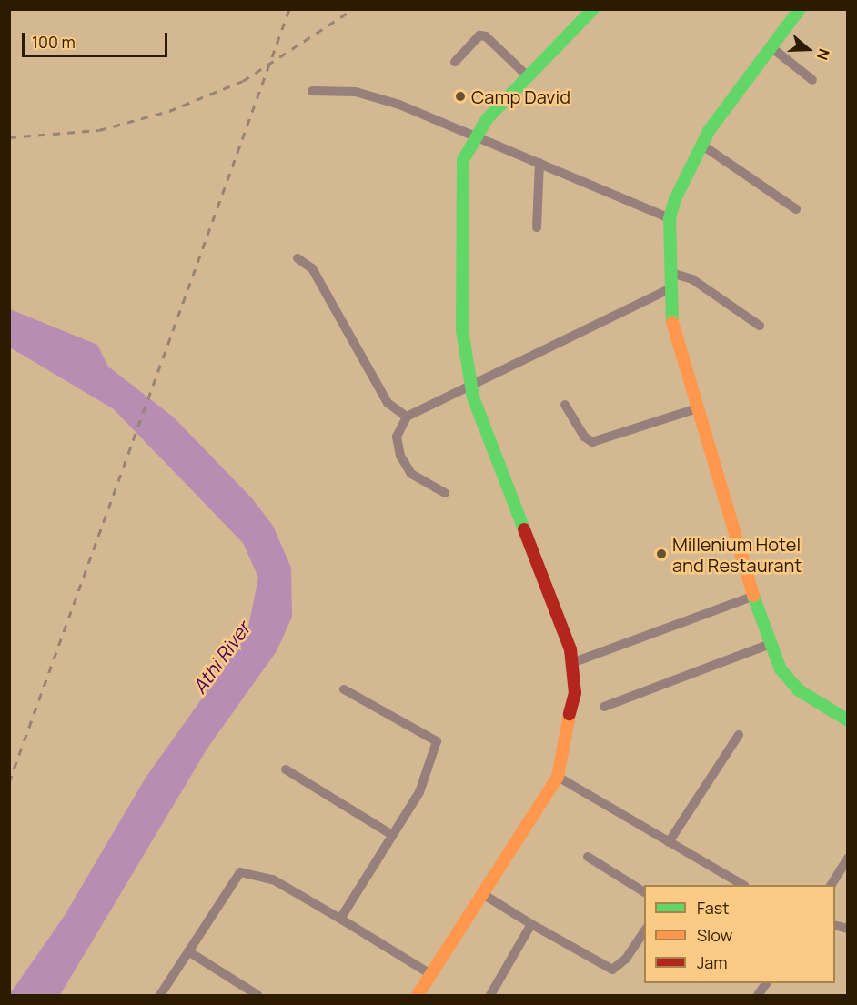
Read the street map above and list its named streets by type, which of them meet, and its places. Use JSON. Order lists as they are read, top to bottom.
{
  "water": ["Athi River"],
  "places": ["Camp David", "Millenium Hotel and Restaurant"],
  "legend": ["Fast", "Slow", "Jam"],
  "scale_bar": "100 m",
  "north": "right"
}
